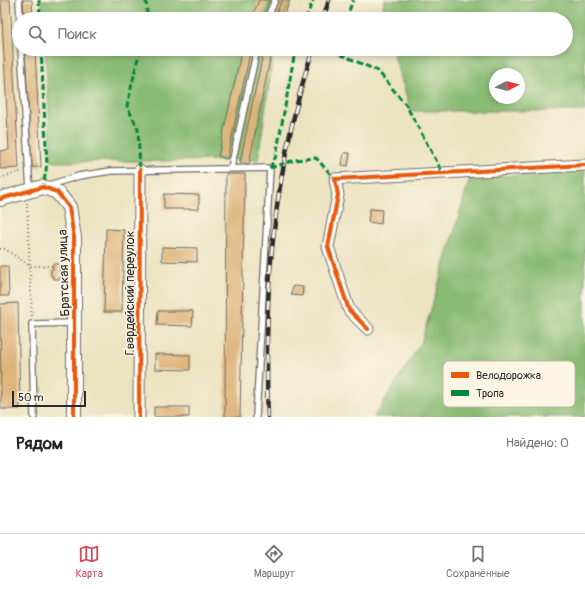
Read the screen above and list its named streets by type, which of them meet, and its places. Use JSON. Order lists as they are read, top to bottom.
{
  "streets": {
    "street": ["Братская улица", "Гвардейский переулок"]
  },
  "legend": ["Велодорожка", "Тропа"],
  "scale_bar": "50 m",
  "north": "right",
  "page": {
    "search": "Поиск",
    "scale": "50 m",
    "heading": ["Рядом", "Найдено: 0"],
    "nav": ["Карта", "Маршрут", "Сохранённые"]
  }
}
